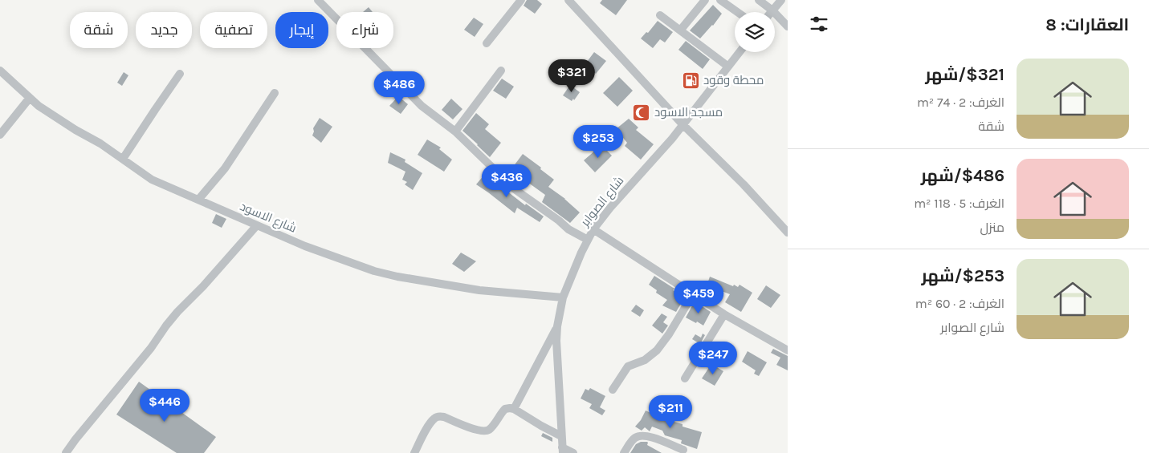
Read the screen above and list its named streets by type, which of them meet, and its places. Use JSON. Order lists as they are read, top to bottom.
{
  "streets": {
    "street": ["شارع الصوابر", "شارع الاسود"]
  },
  "crossings": [
    ["شارع الصوابر", "شارع الاسود"]
  ],
  "places": {
    "fuel station": ["محطة وقود"],
    "mosque": ["مسجد الاسود"]
  },
  "page": {
    "heading": "العقارات: 8",
    "chip": [
      "شراء",
      "إيجار",
      "تصفية",
      "جديد",
      "شقة"
    ],
    "list": [
      {
        "name": "$321/شهر",
        "note": "الغرف: 2 · 74 m² · شقة"
      },
      {
        "name": "$486/شهر",
        "note": "الغرف: 5 · 118 m² · منزل"
      },
      {
        "name": "$253/شهر",
        "note": "الغرف: 2 · 60 m² · شارع الصوابر"
      }
    ],
    "price": [
      "$321",
      "$486",
      "$253",
      "$436",
      "$459",
      "$247",
      "$446",
      "$211"
    ]
  }
}
